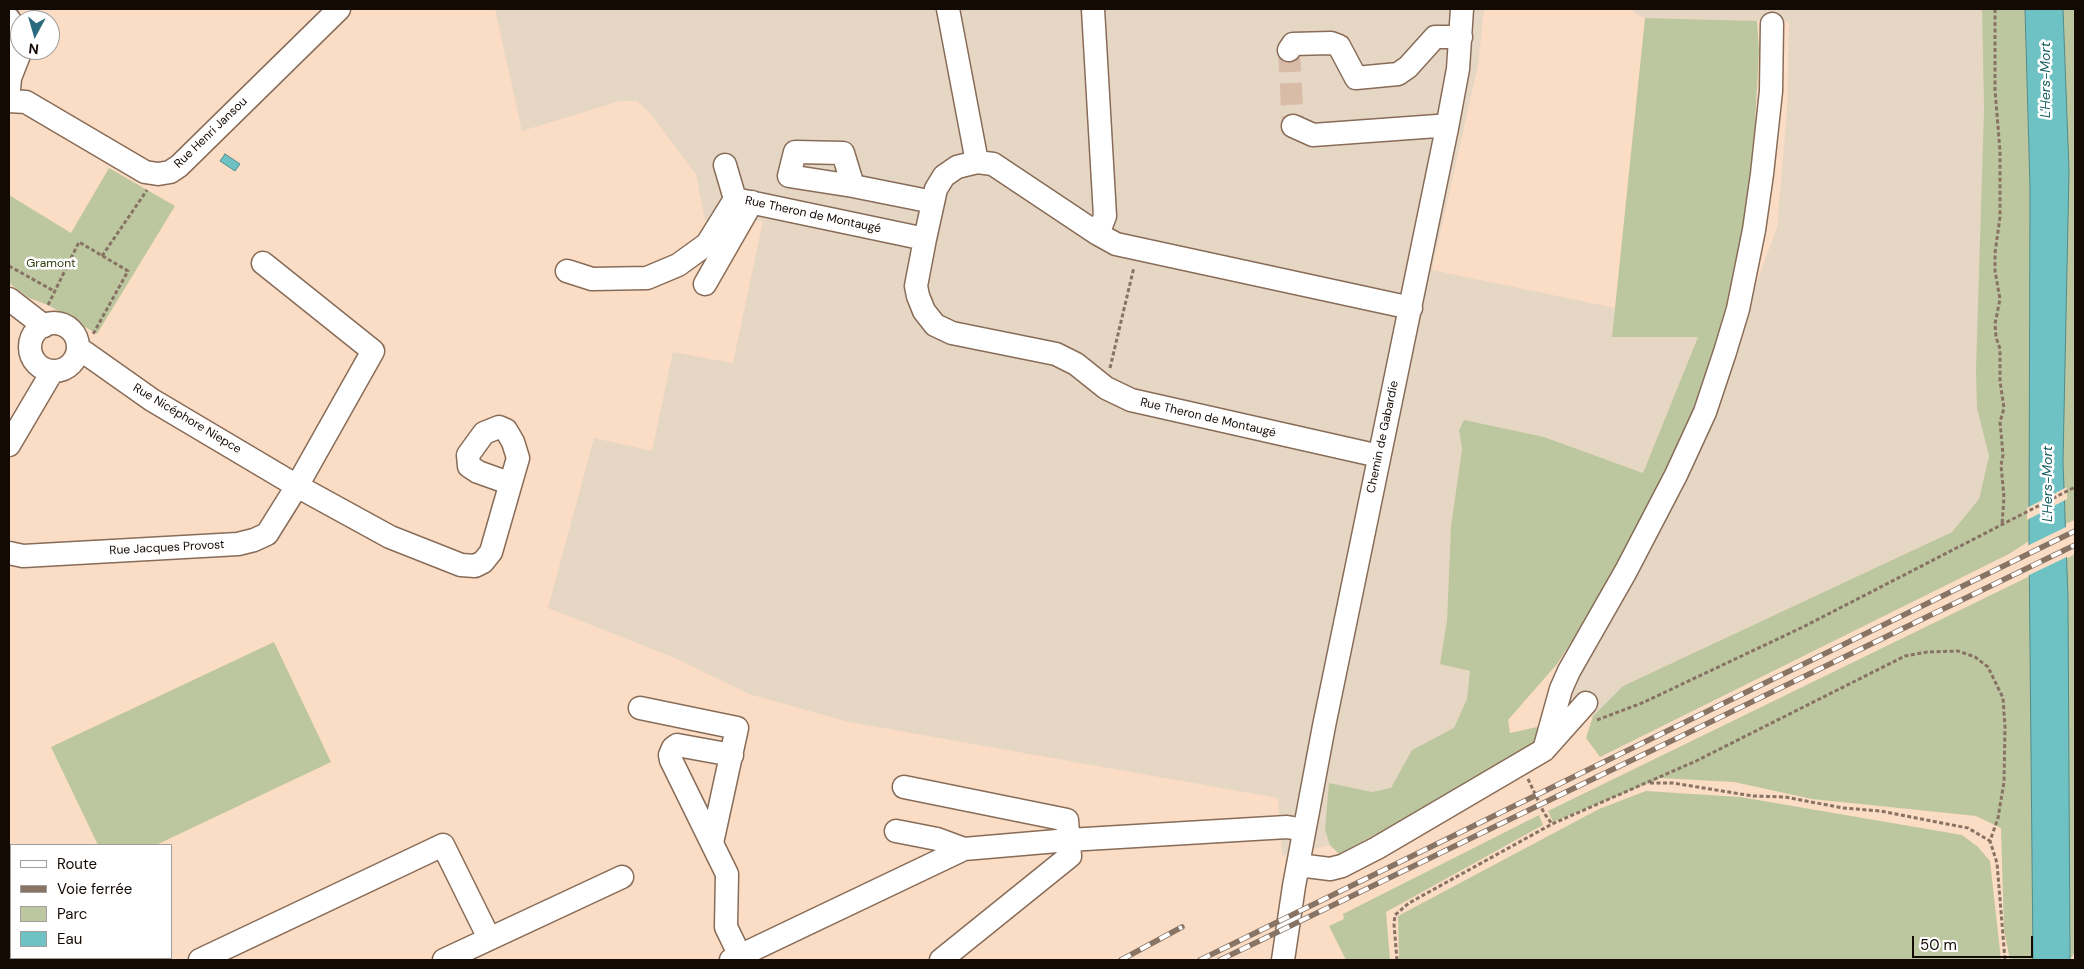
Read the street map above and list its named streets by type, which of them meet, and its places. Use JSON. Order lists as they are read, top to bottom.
{
  "streets": {
    "street": [
      "Rue Henri Jansou",
      "Rue Theron de Montaugé",
      "Rue Nicéphore Niepce",
      "Chemin de Gabardie",
      "Rue Jacques Provost"
    ]
  },
  "crossings": [
    ["Rue Theron de Montaugé", "Chemin de Gabardie"],
    ["Rue Nicéphore Niepce", "Rue Jacques Provost"]
  ],
  "water": ["L'Hers-Mort"],
  "parks": ["Gramont"],
  "legend": [
    "Route",
    "Voie ferrée",
    "Parc",
    "Eau"
  ],
  "scale_bar": "50 m",
  "north": "bottom"
}
